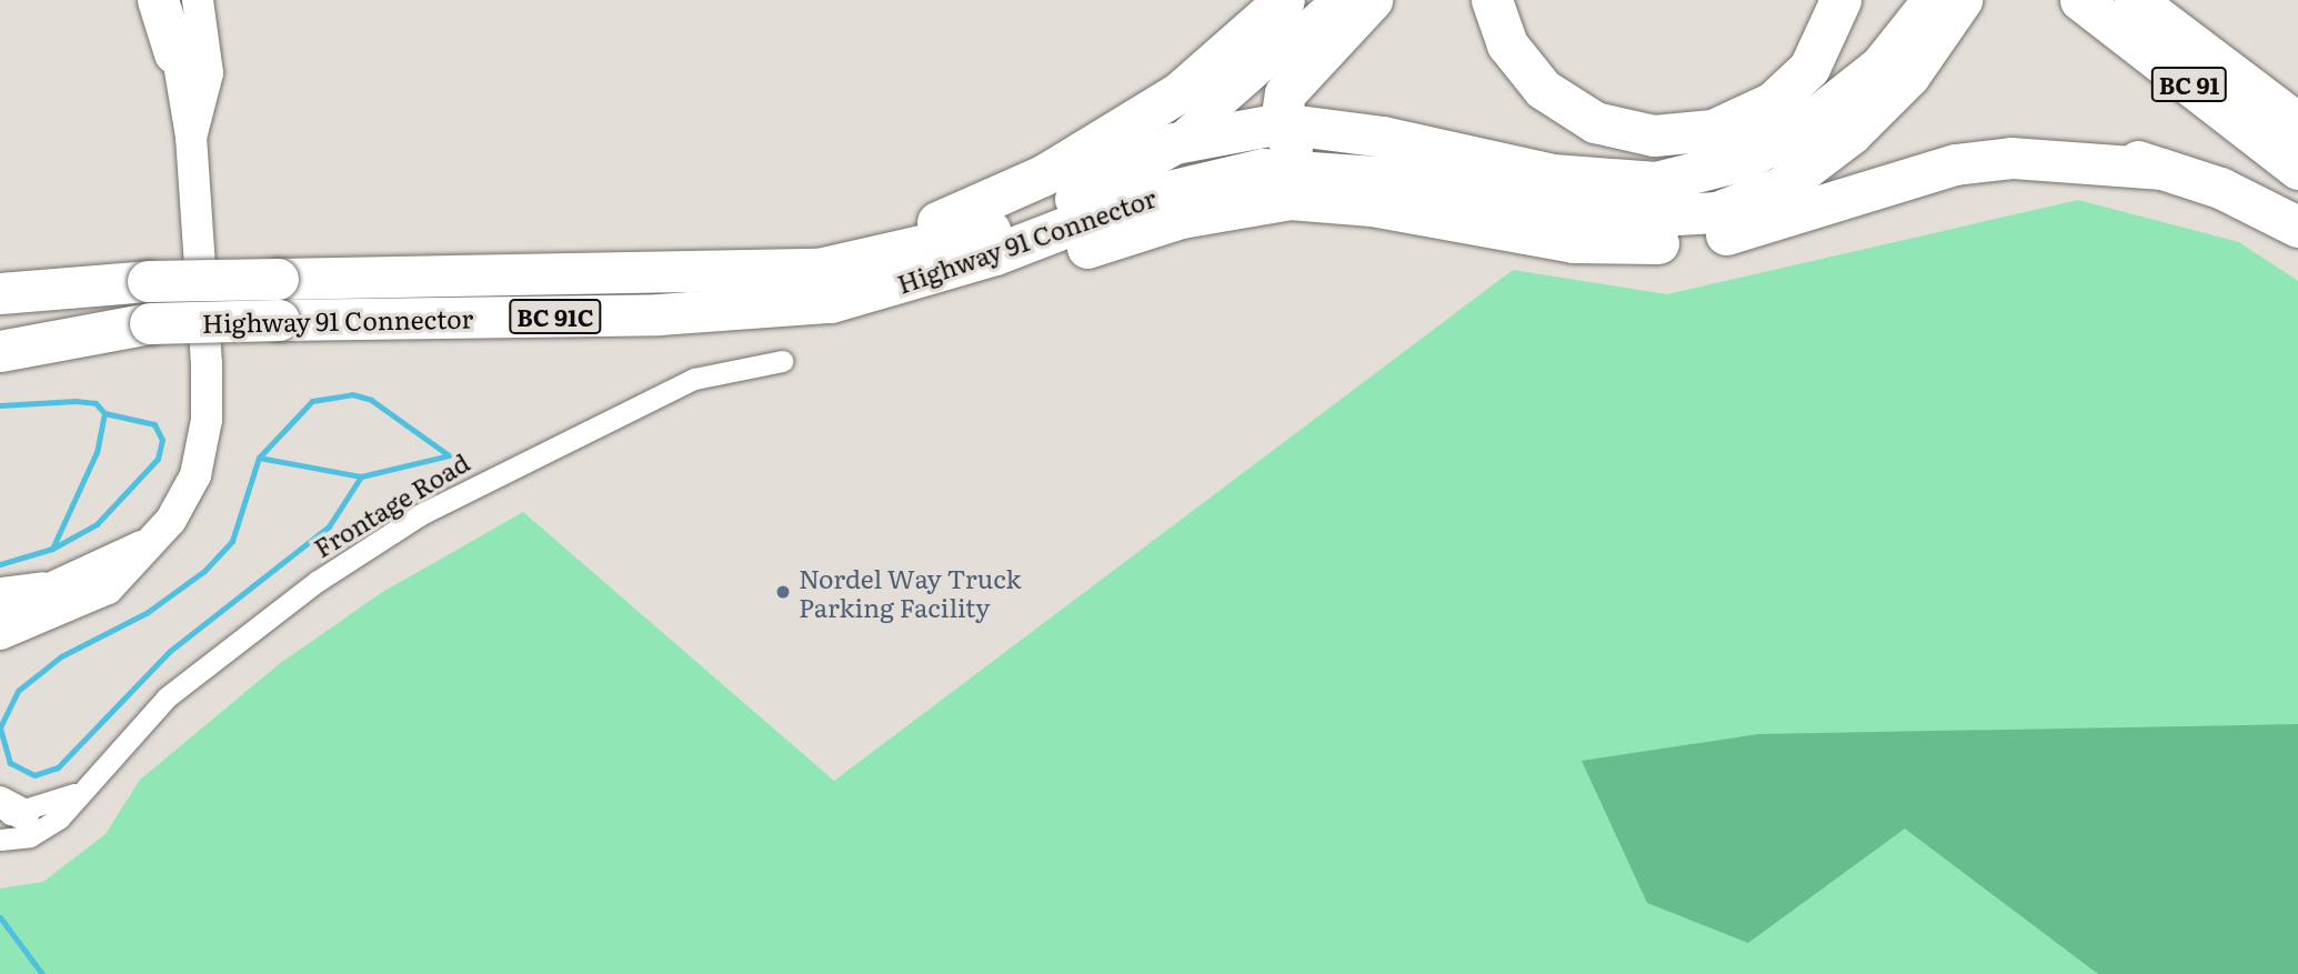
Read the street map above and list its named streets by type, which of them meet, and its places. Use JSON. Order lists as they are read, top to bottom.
{
  "streets": {
    "highway": ["BC 91", "Highway 91 Connector", "BC 91C"],
    "street": ["Frontage Road"]
  },
  "places": ["Nordel Way Truck Parking Facility"]
}
